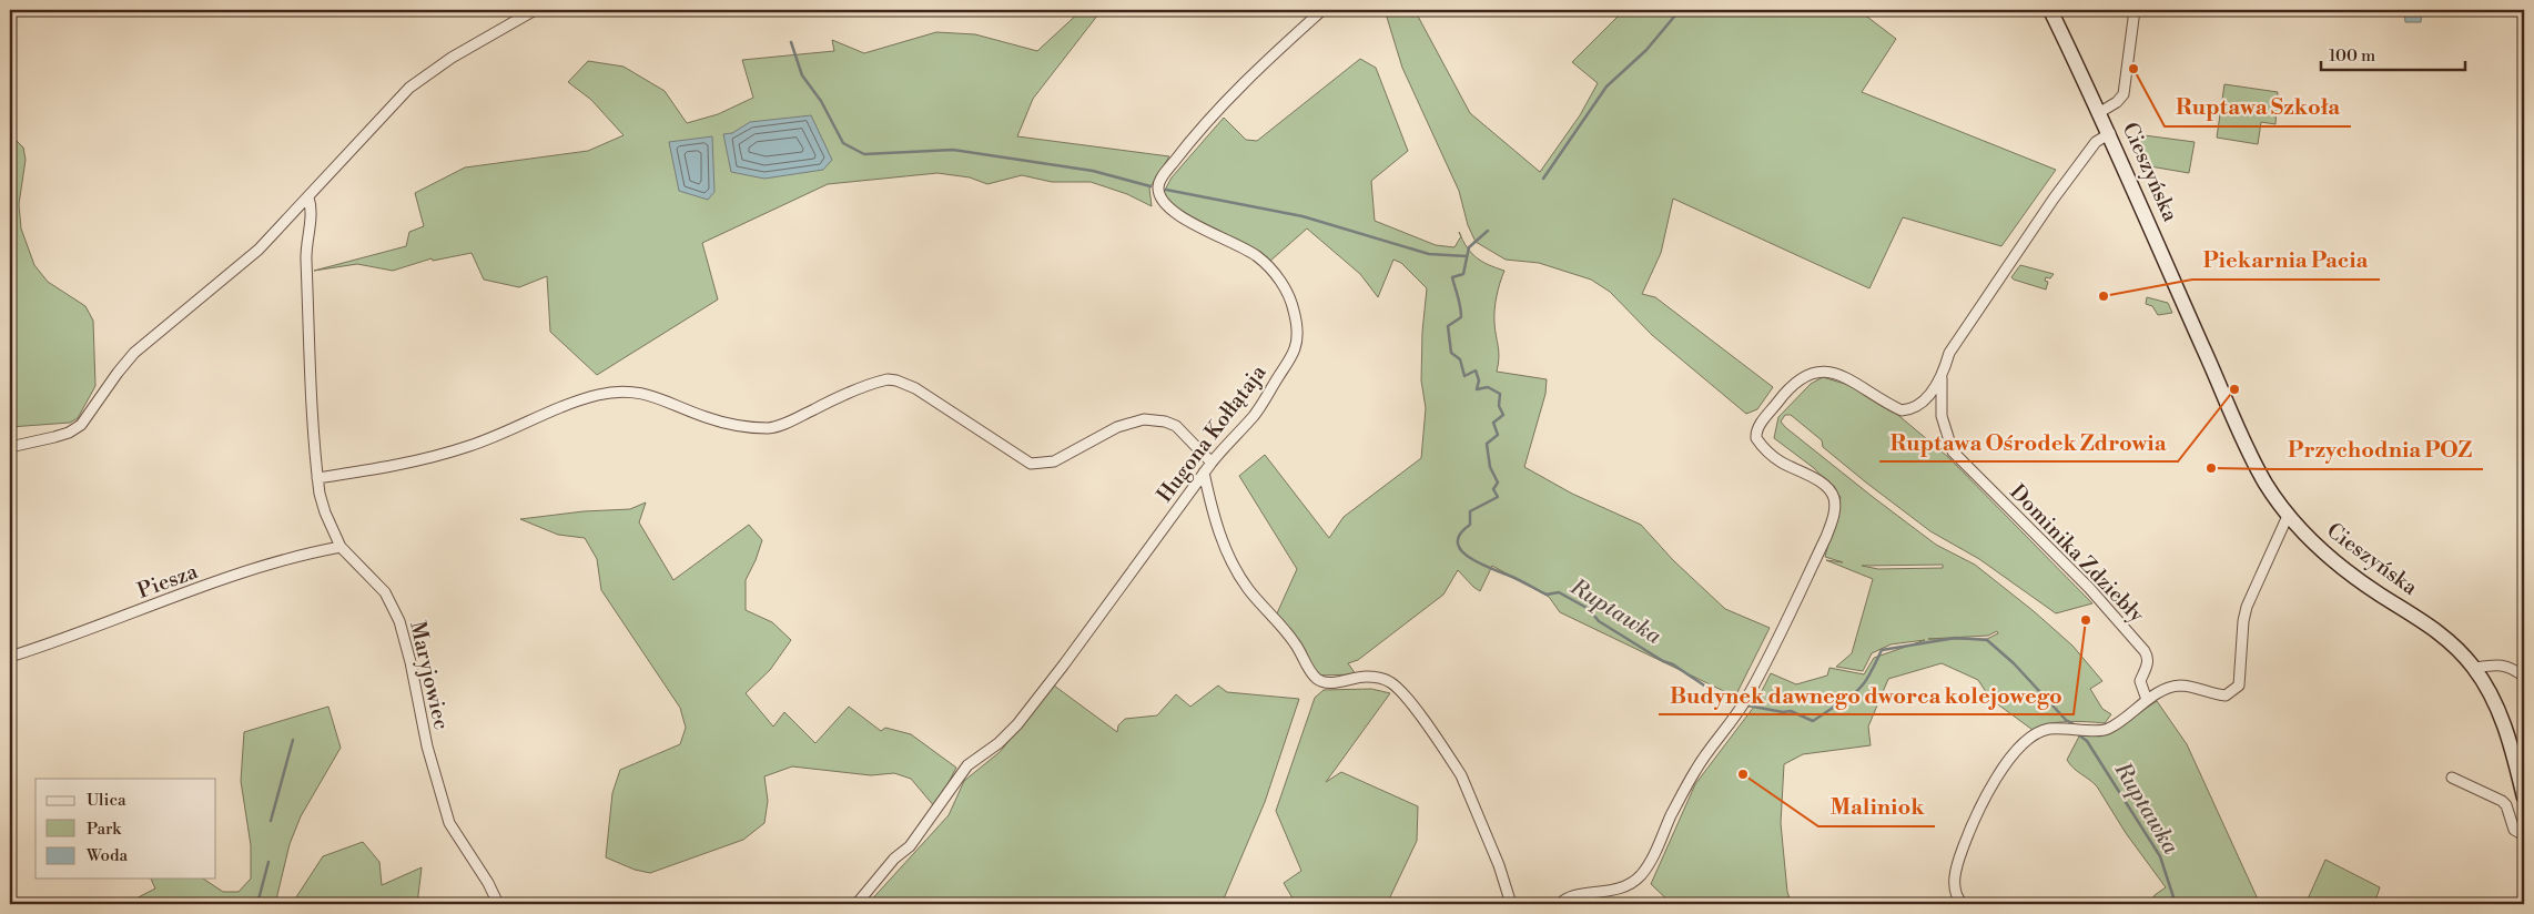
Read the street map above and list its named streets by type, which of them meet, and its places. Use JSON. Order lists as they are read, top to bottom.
{
  "streets": {
    "main road": ["Cieszyńska"],
    "street": [
      "Hugona Kołłątaja",
      "Dominika Zdziebły",
      "Piesza",
      "Maryjowiec"
    ]
  },
  "crossings": [
    ["Cieszyńska", "Dominika Zdziebły"],
    ["Piesza", "Maryjowiec"]
  ],
  "water": ["Ruptawka"],
  "places": [
    "Ruptawa Szkoła",
    "Piekarnia Pacia",
    "Ruptawa Ośrodek Zdrowia",
    "Przychodnia POZ",
    "Budynek dawnego dworca kolejowego",
    "Maliniok"
  ],
  "legend": ["Ulica", "Park", "Woda"],
  "scale_bar": "100 m"
}
